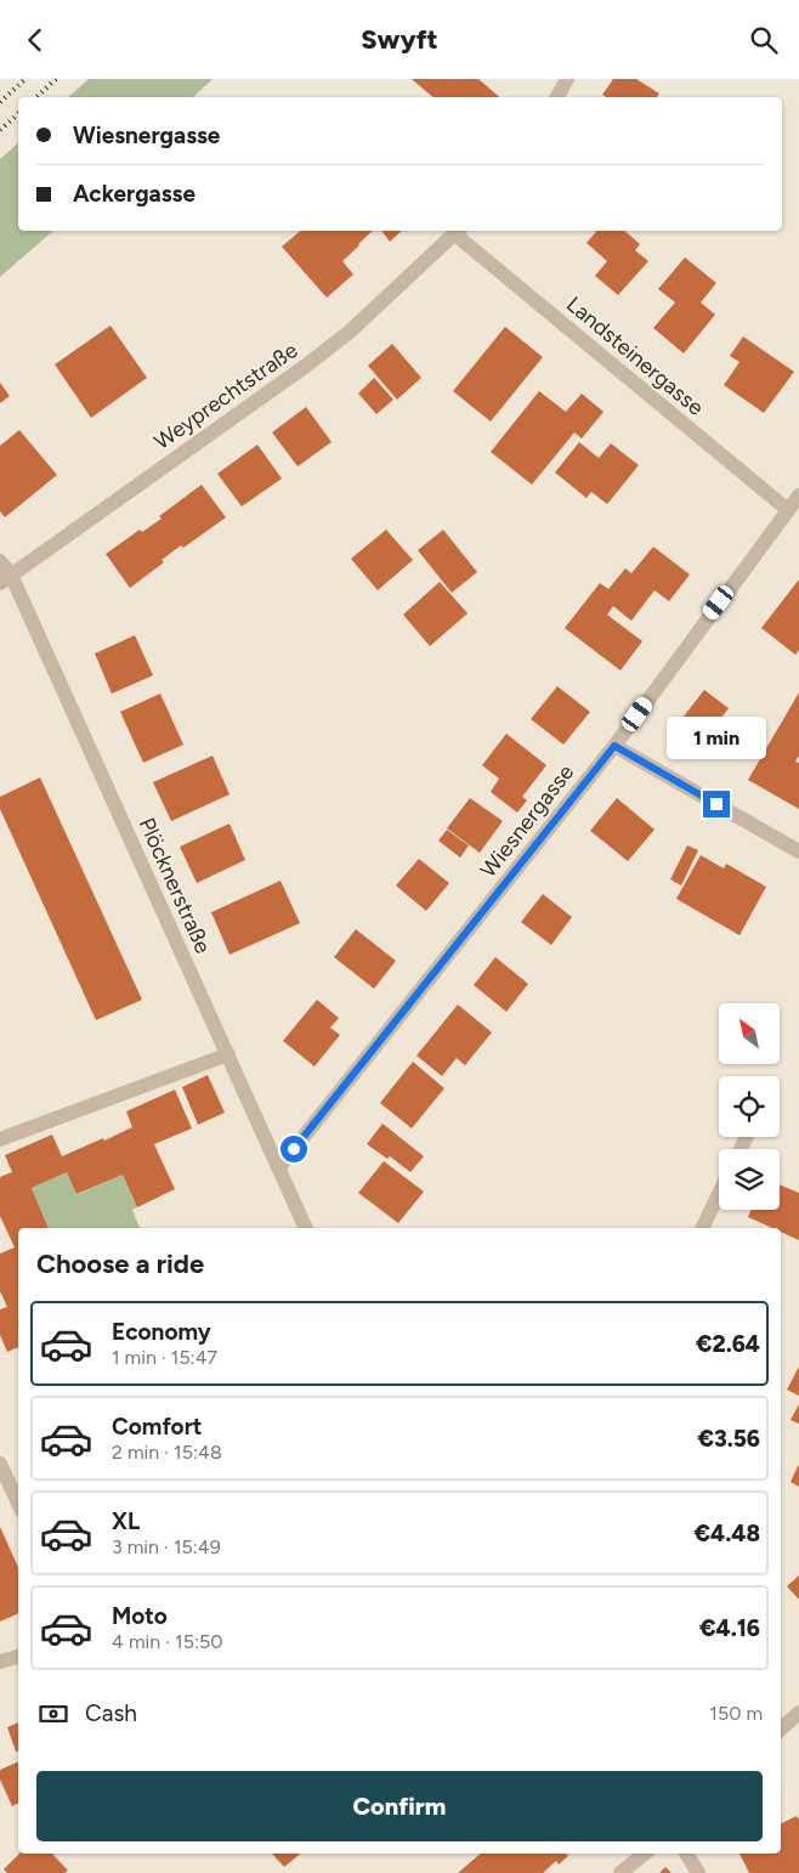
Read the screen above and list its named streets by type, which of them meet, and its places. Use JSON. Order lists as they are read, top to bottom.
{
  "streets": {
    "street": [
      "Landsteinergasse",
      "Weyprechtstraße",
      "Wiesnergasse",
      "Plöcknerstraße"
    ]
  },
  "crossings": [
    ["Landsteinergasse", "Weyprechtstraße"],
    ["Landsteinergasse", "Wiesnergasse"],
    ["Weyprechtstraße", "Plöcknerstraße"],
    ["Wiesnergasse", "Plöcknerstraße"]
  ],
  "north": "top left",
  "page": {
    "header": "Swyft",
    "banner": ["Wiesnergasse", "Ackergasse"],
    "bubble": "1 min",
    "heading": "Choose a ride",
    "list": [
      {
        "name": "Economy",
        "note": "1 min · 15:47",
        "value": "€2.64"
      },
      {
        "name": "Comfort",
        "note": "2 min · 15:48",
        "value": "€3.56"
      },
      {
        "name": "XL",
        "note": "3 min · 15:49",
        "value": "€4.48"
      },
      {
        "name": "Moto",
        "note": "4 min · 15:50",
        "value": "€4.16"
      }
    ],
    "pay": ["Cash", "150 m"],
    "buttons": "Confirm"
  }
}
